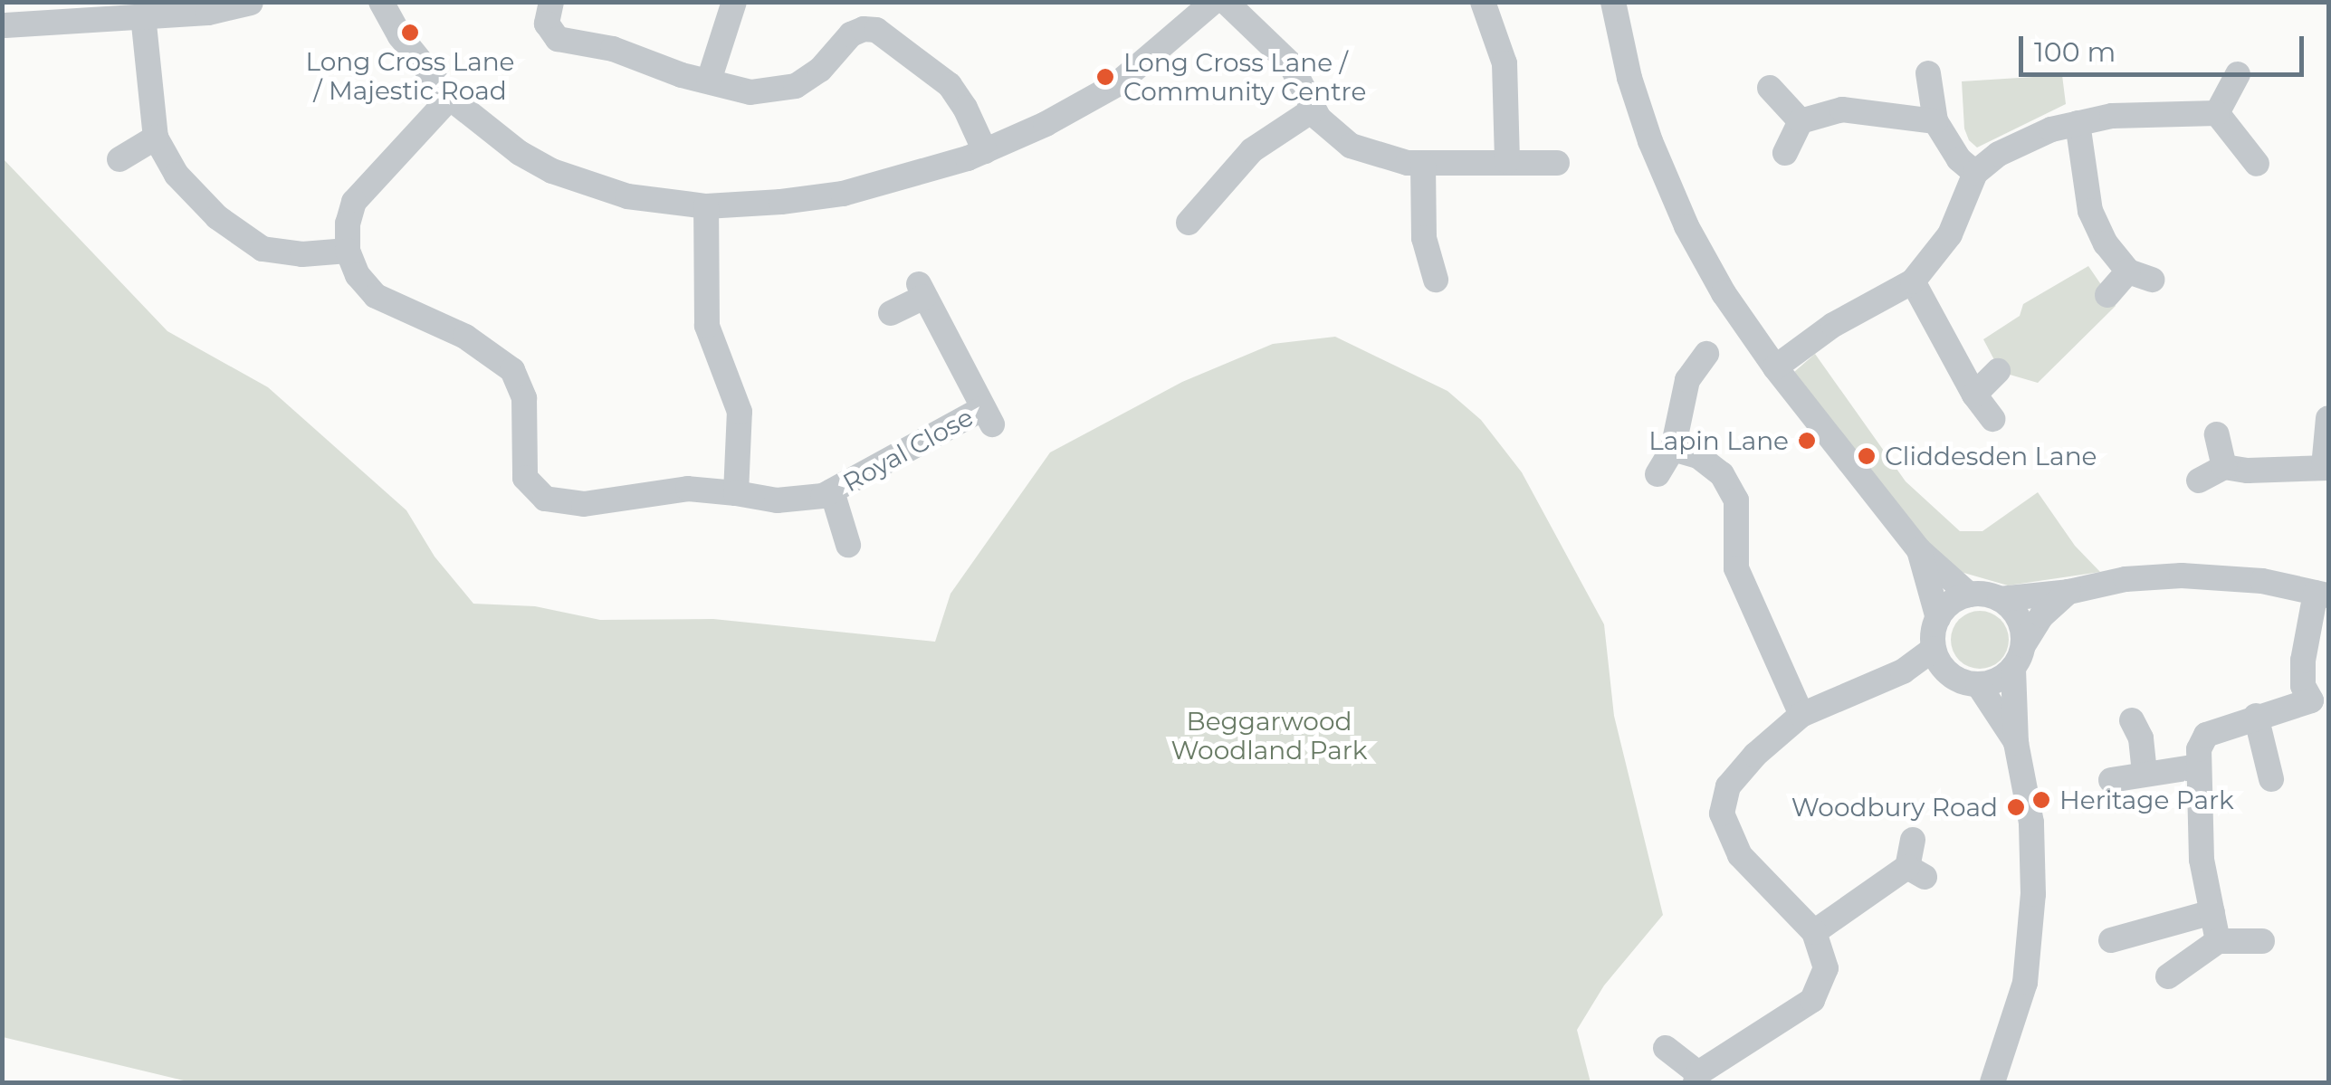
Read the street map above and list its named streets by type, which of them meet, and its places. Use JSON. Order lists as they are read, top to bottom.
{
  "streets": {
    "street": ["Royal Close"]
  },
  "parks": ["Beggarwood Woodland Park"],
  "places": [
    "Long Cross Lane / Majestic Road",
    "Long Cross Lane / Community Centre",
    "Lapin Lane",
    "Cliddesden Lane",
    "Heritage Park",
    "Woodbury Road"
  ],
  "scale_bar": "100 m"
}
